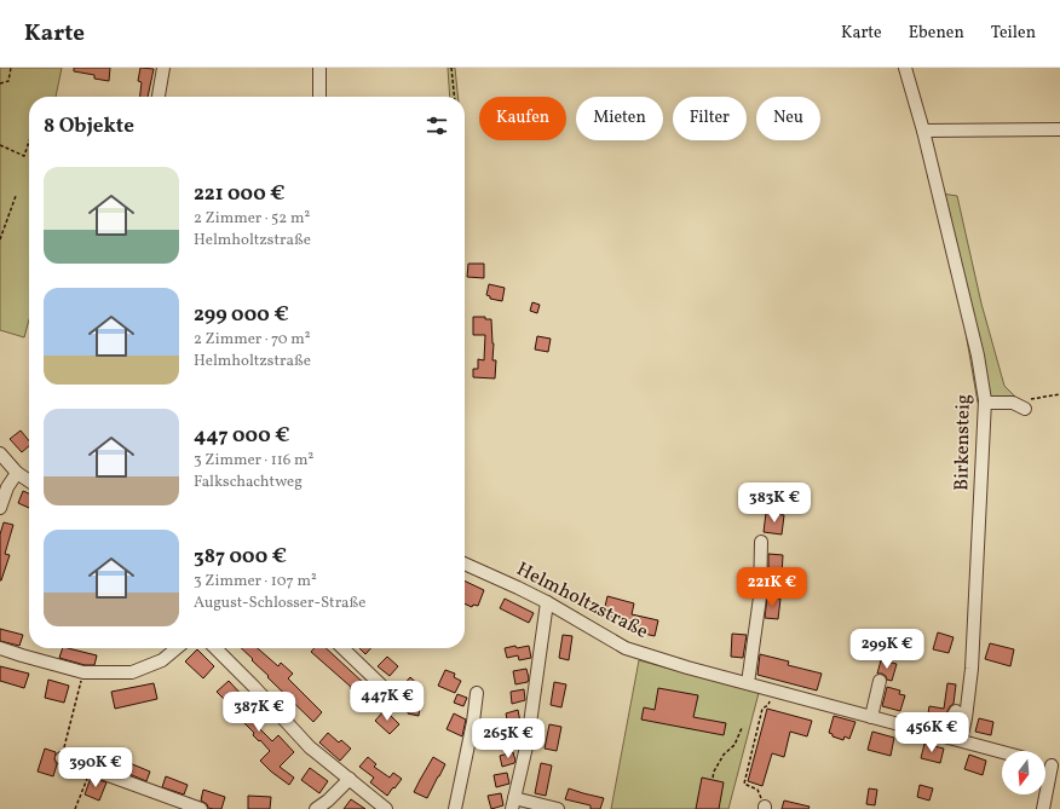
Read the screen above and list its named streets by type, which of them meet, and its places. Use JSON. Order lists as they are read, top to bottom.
{
  "streets": {
    "street": ["Birkensteig", "Helmholtzstraße"]
  },
  "crossings": [
    ["Birkensteig", "Helmholtzstraße"]
  ],
  "north": "bottom",
  "page": {
    "header": "Karte",
    "nav": ["Karte", "Ebenen", "Teilen"],
    "chip": [
      "Kaufen",
      "Mieten",
      "Filter",
      "Neu"
    ],
    "heading": "8 Objekte",
    "list": [
      {
        "name": "221 000 €",
        "note": "2 Zimmer · 52 m² · Helmholtzstraße"
      },
      {
        "name": "299 000 €",
        "note": "2 Zimmer · 70 m² · Helmholtzstraße"
      },
      {
        "name": "447 000 €",
        "note": "3 Zimmer · 116 m² · Falkschachtweg"
      },
      {
        "name": "387 000 €",
        "note": "3 Zimmer · 107 m² · August-Schlosser-Straße"
      }
    ],
    "price": [
      "383K €",
      "221K €",
      "299K €",
      "447K €",
      "387K €",
      "456K €",
      "265K €",
      "390K €"
    ]
  }
}
